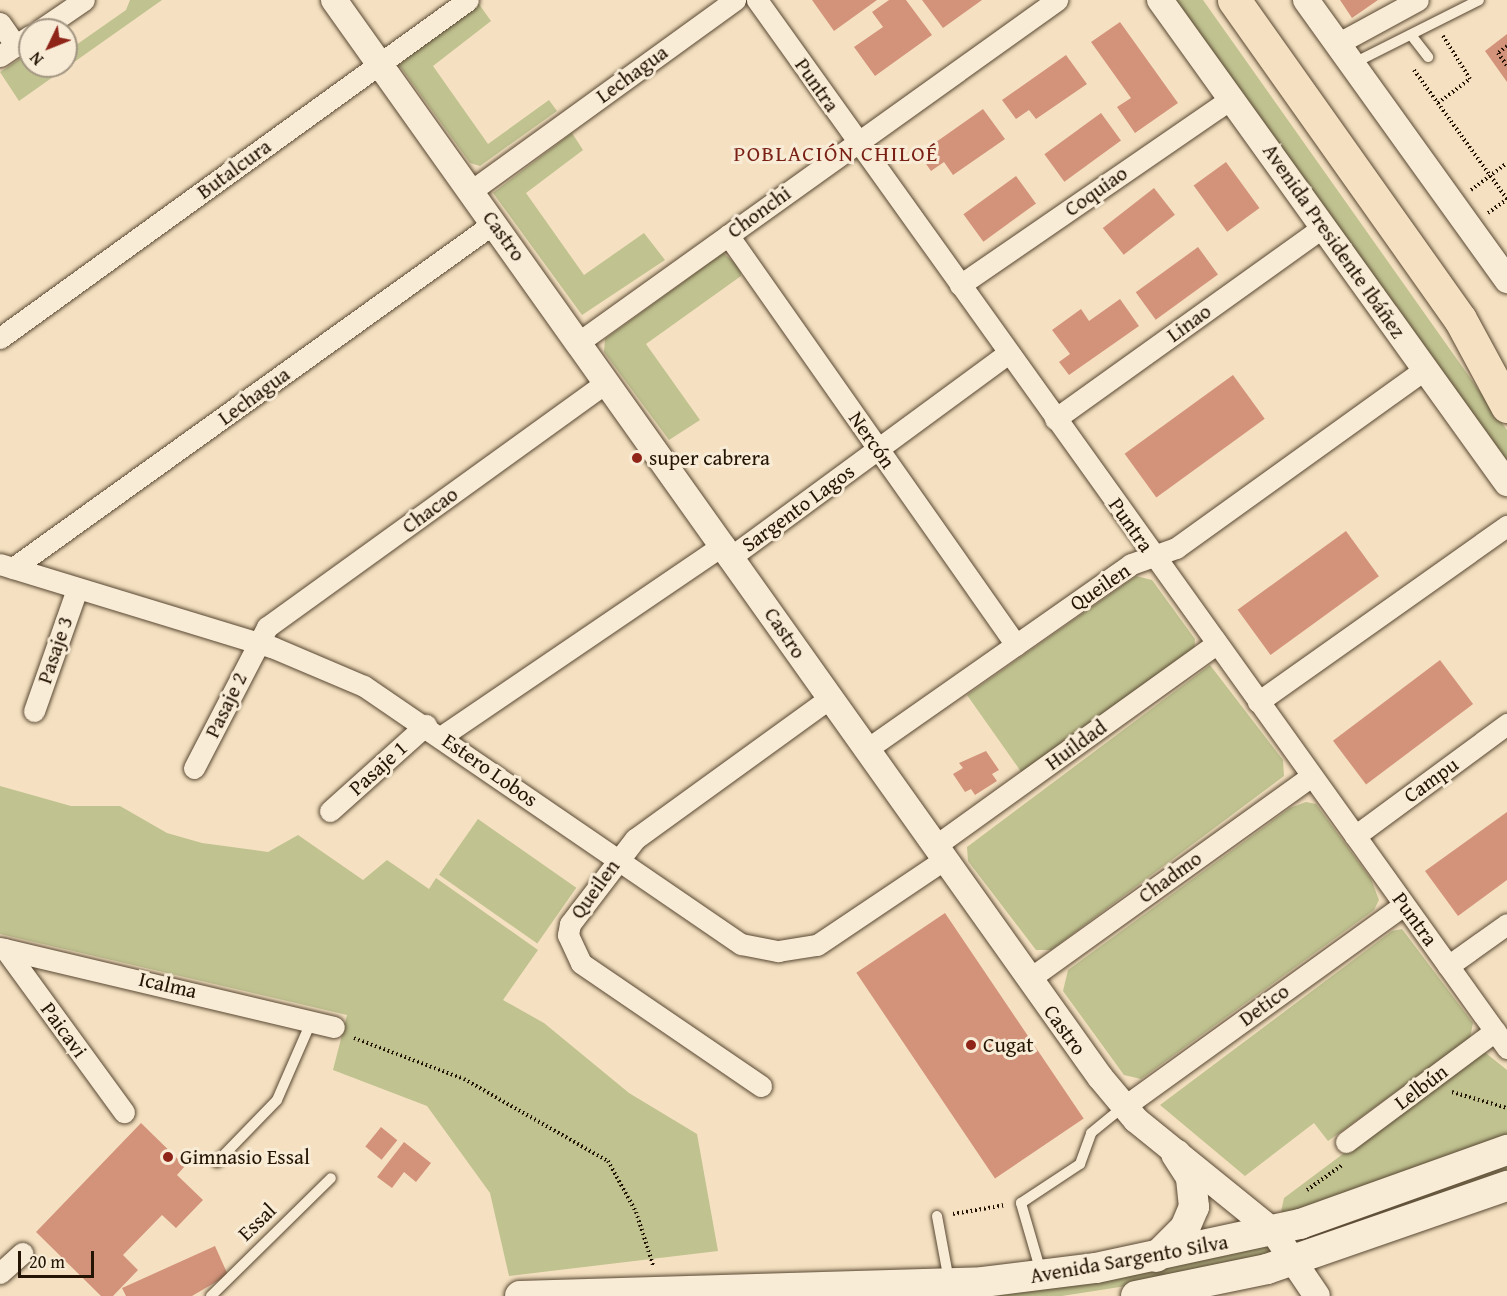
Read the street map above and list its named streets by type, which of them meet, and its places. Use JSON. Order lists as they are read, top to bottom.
{
  "streets": {
    "main road": ["Avenida Sargento Silva"],
    "street": [
      "Lechagua",
      "Puntra",
      "Butalcura",
      "Coquiao",
      "Chonchi",
      "Castro",
      "Avenida Presidente Ibáñez",
      "Linao",
      "Nercón",
      "Sargento Lagos",
      "Chacao",
      "Queilen",
      "Pasaje 3",
      "Pasaje 2",
      "Huildad",
      "Pasaje 1",
      "Estero Lobos",
      "Campu",
      "Chadmo",
      "Icalma",
      "Detico",
      "Paicavi",
      "Lelbún"
    ],
    "lane": ["Essal"]
  },
  "crossings": [
    ["Lechagua", "Castro"],
    ["Lechagua", "Estero Lobos"],
    ["Puntra", "Coquiao"],
    ["Puntra", "Chonchi"],
    ["Puntra", "Linao"],
    ["Puntra", "Sargento Lagos"],
    ["Puntra", "Queilen"],
    ["Puntra", "Huildad"],
    ["Puntra", "Campu"],
    ["Puntra", "Chadmo"],
    ["Puntra", "Detico"],
    ["Puntra", "Lelbún"],
    ["Butalcura", "Castro"],
    ["Coquiao", "Avenida Presidente Ibáñez"],
    ["Chonchi", "Castro"],
    ["Chonchi", "Nercón"],
    ["Castro", "Sargento Lagos"],
    ["Castro", "Chacao"],
    ["Castro", "Queilen"],
    ["Castro", "Huildad"],
    ["Castro", "Estero Lobos"],
    ["Castro", "Chadmo"],
    ["Castro", "Detico"],
    ["Castro", "Avenida Sargento Silva"],
    ["Avenida Presidente Ibáñez", "Linao"],
    ["Avenida Presidente Ibáñez", "Queilen"],
    ["Nercón", "Sargento Lagos"],
    ["Nercón", "Queilen"],
    ["Sargento Lagos", "Pasaje 1"],
    ["Sargento Lagos", "Estero Lobos"],
    ["Chacao", "Pasaje 2"],
    ["Chacao", "Estero Lobos"],
    ["Queilen", "Estero Lobos"],
    ["Pasaje 3", "Estero Lobos"],
    ["Pasaje 2", "Estero Lobos"],
    ["Huildad", "Estero Lobos"],
    ["Pasaje 1", "Estero Lobos"],
    ["Icalma", "Paicavi"]
  ],
  "districts": ["POBLACIÓN CHILOÉ"],
  "places": ["super cabrera", "Cugat", "Gimnasio Essal"],
  "scale_bar": "20 m",
  "north": "bottom left"
}
